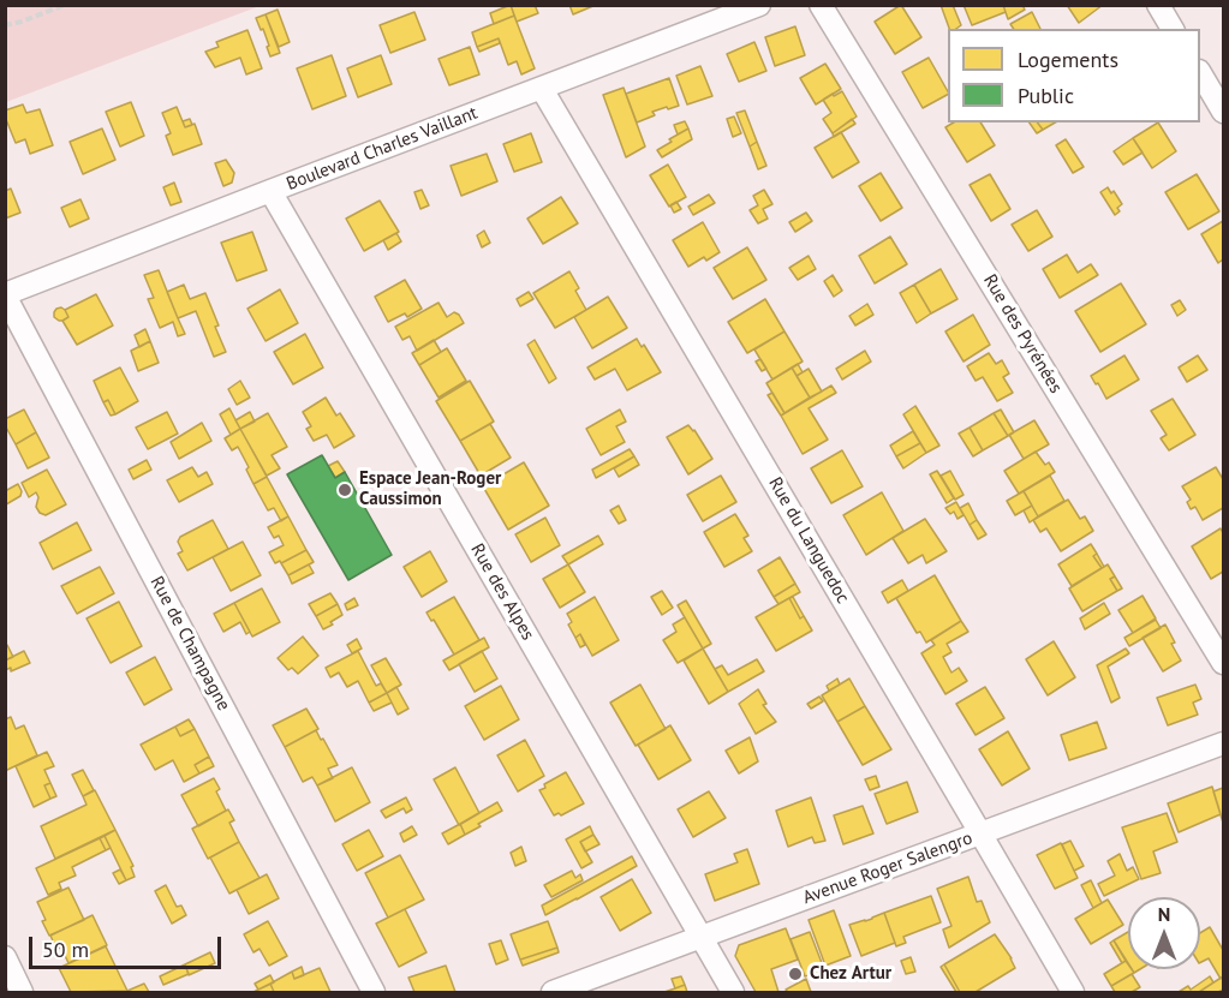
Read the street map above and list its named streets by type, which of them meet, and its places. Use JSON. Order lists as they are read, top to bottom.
{
  "streets": {
    "street": [
      "Boulevard Charles Vaillant",
      "Rue des Pyrénées",
      "Rue du Languedoc",
      "Rue des Alpes",
      "Rue de Champagne",
      "Avenue Roger Salengro"
    ]
  },
  "crossings": [
    ["Boulevard Charles Vaillant", "Rue du Languedoc"],
    ["Boulevard Charles Vaillant", "Rue des Alpes"],
    ["Boulevard Charles Vaillant", "Rue de Champagne"],
    ["Rue du Languedoc", "Avenue Roger Salengro"],
    ["Rue des Alpes", "Avenue Roger Salengro"]
  ],
  "places": ["Espace Jean-Roger Caussimon", "Chez Artur"],
  "legend": ["Logements", "Public"],
  "scale_bar": "50 m",
  "north": "top"
}
